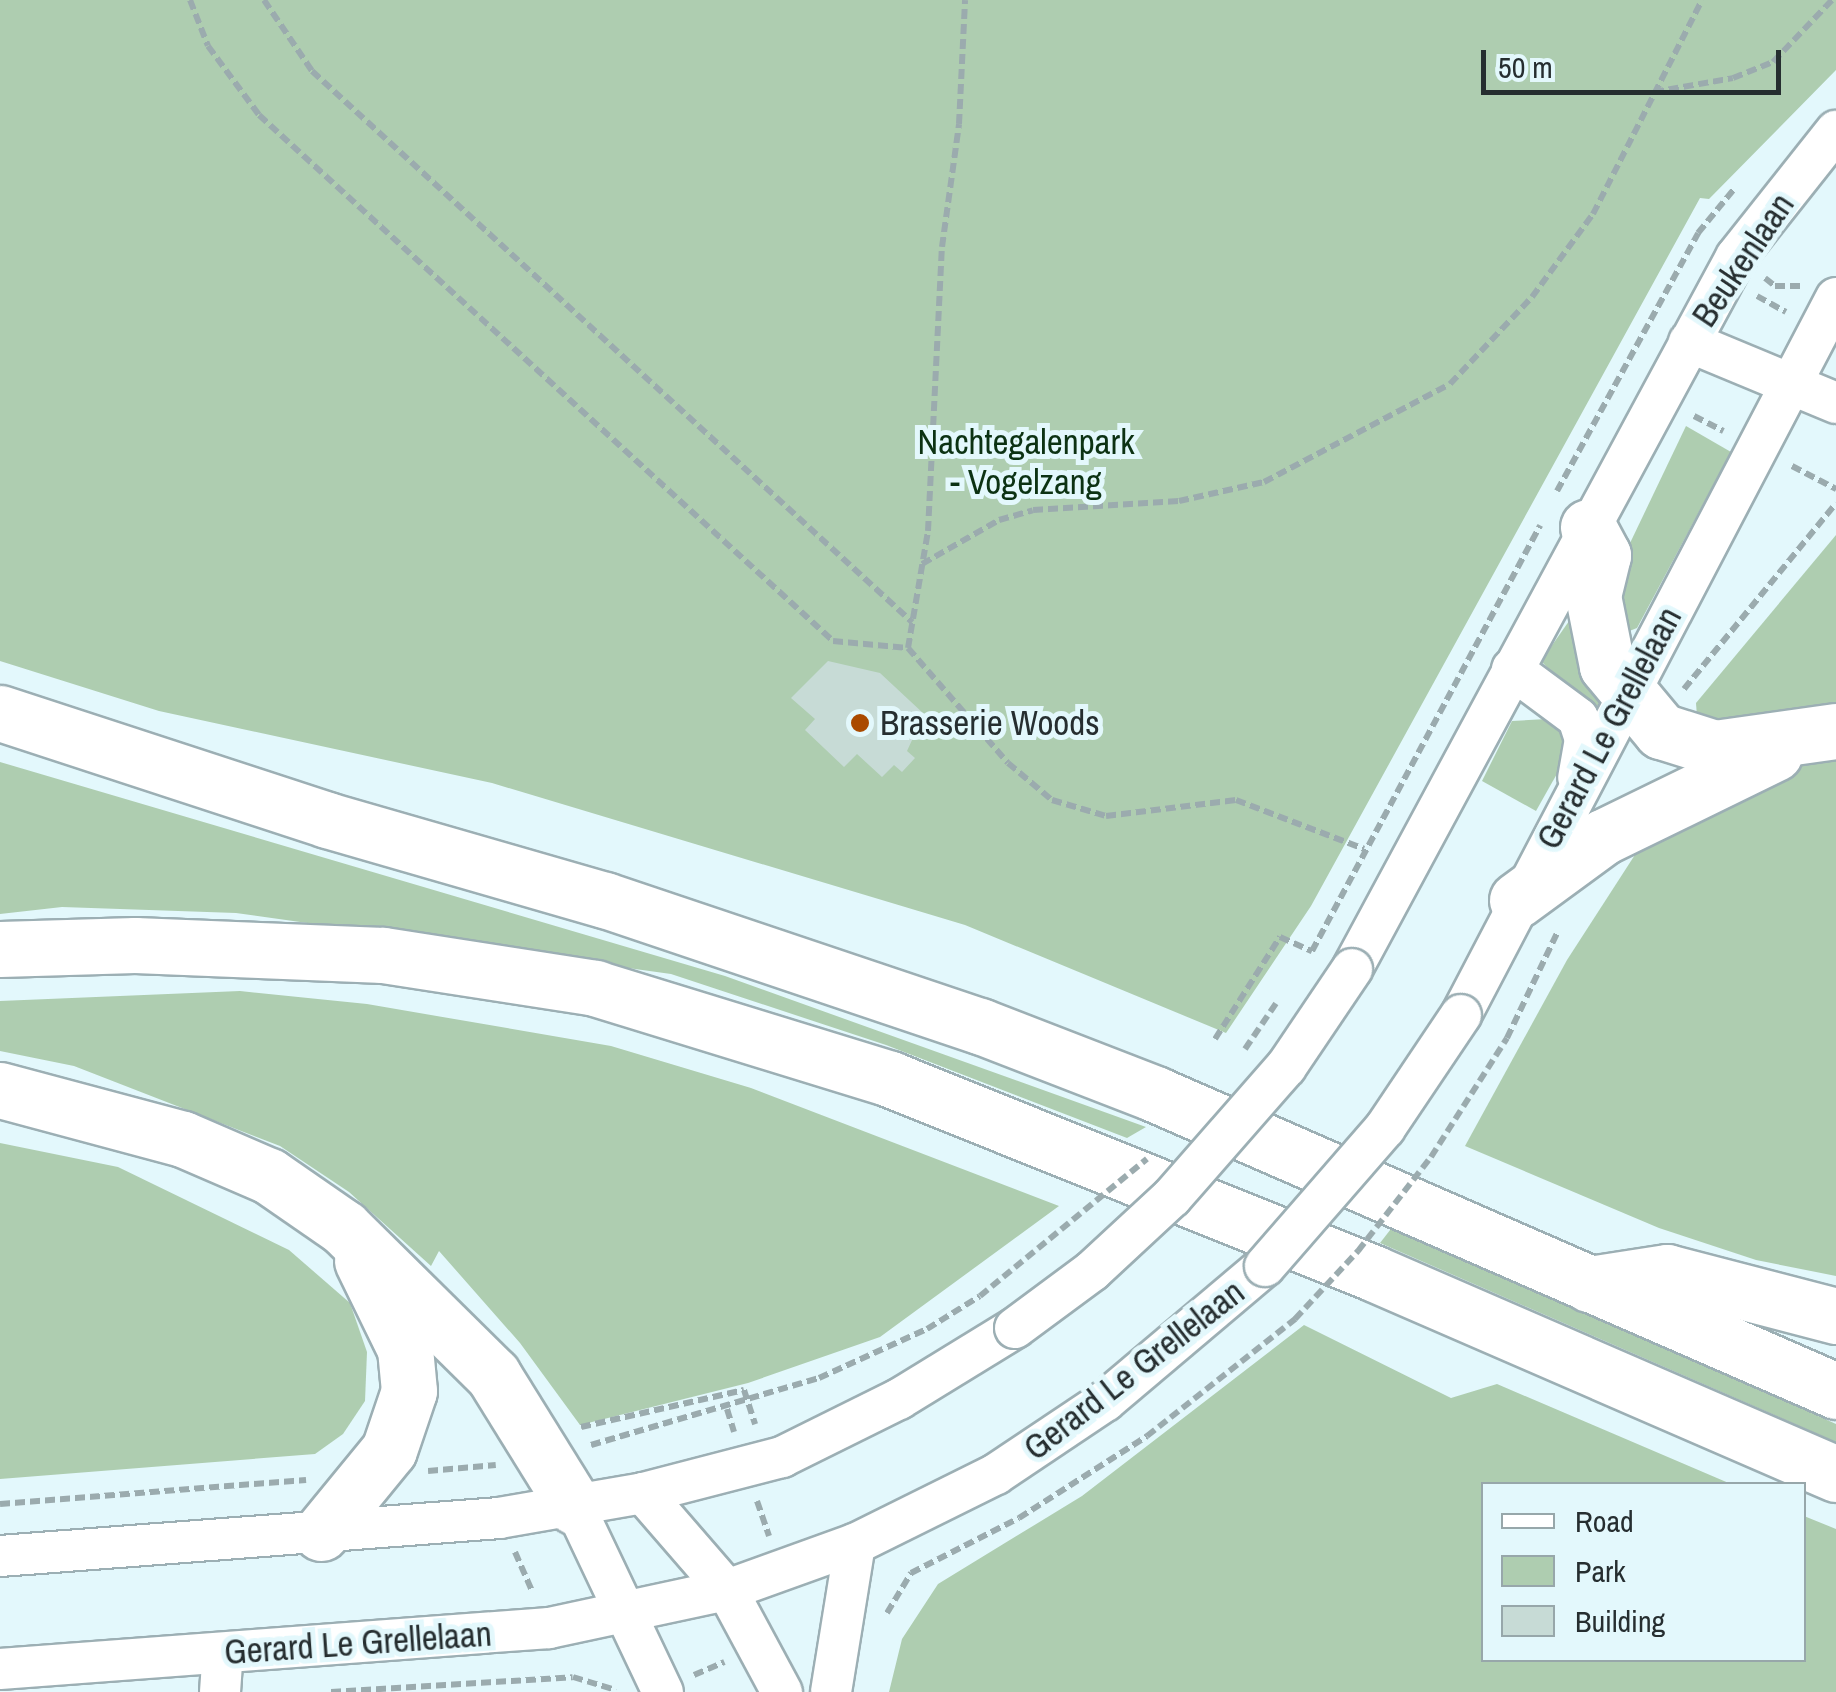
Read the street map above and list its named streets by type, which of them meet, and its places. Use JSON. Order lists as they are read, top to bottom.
{
  "streets": {
    "street": ["Beukenlaan", "Gerard Le Grellelaan"]
  },
  "parks": ["Nachtegalenpark - Vogelzang"],
  "places": ["Brasserie Woods"],
  "legend": ["Road", "Park", "Building"],
  "scale_bar": "50 m"
}
